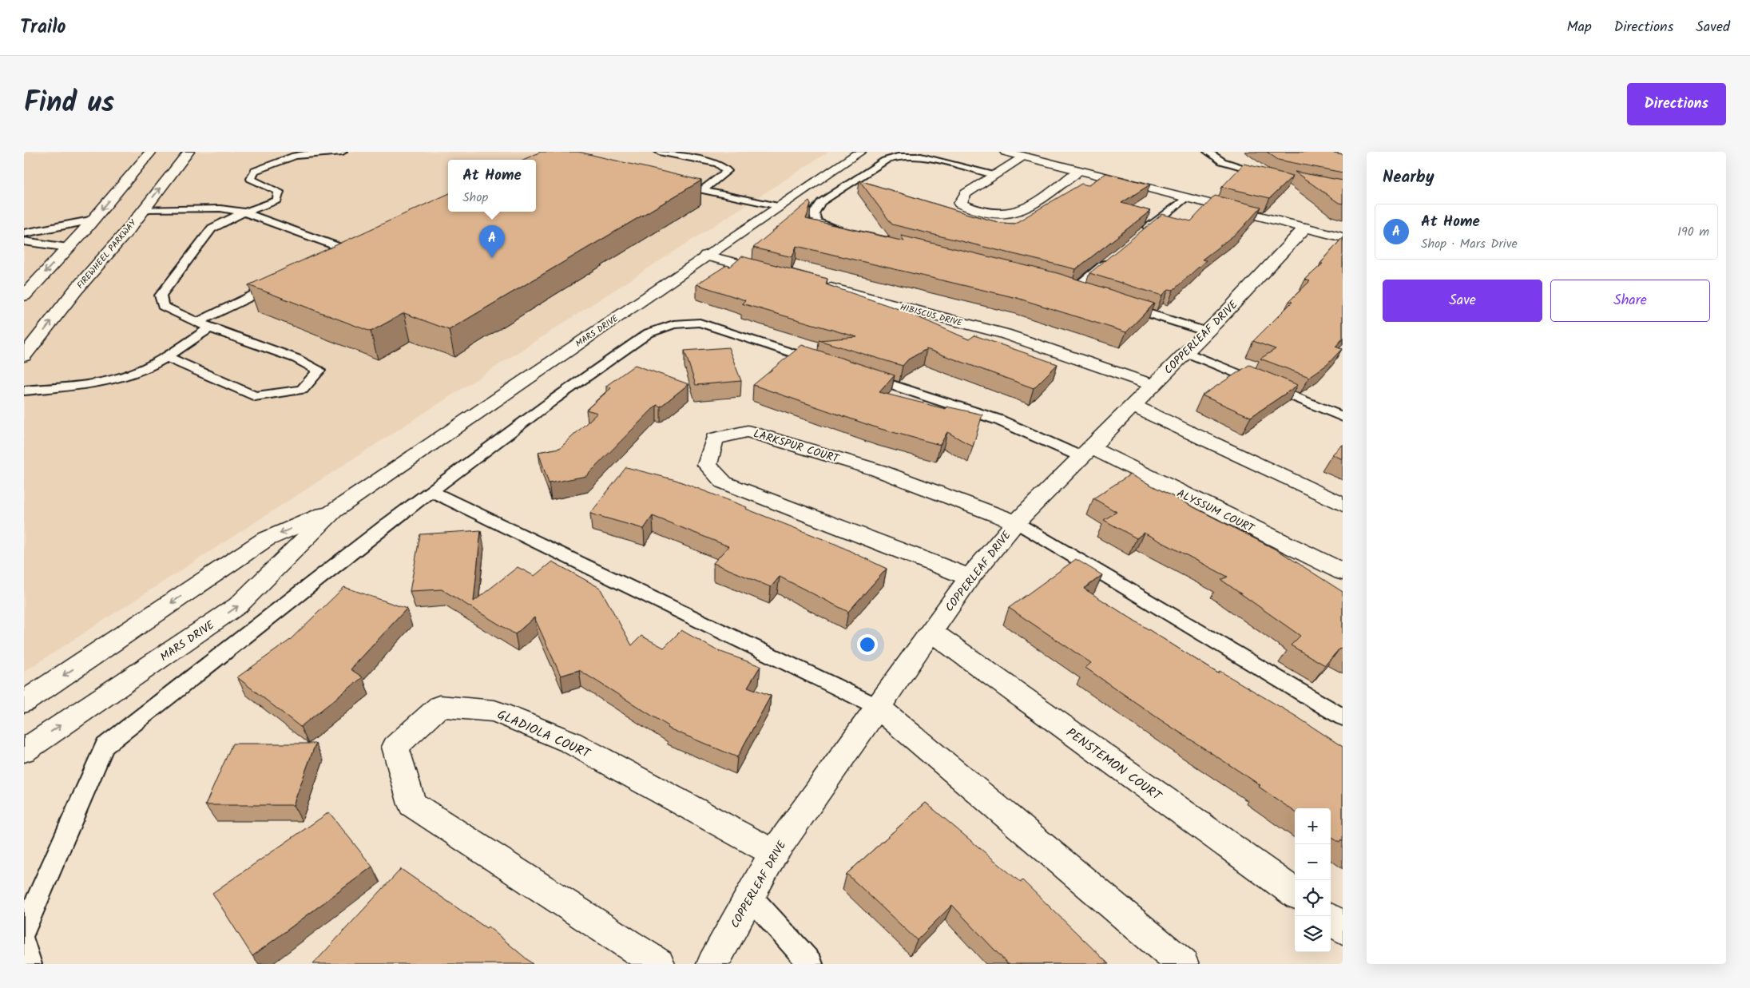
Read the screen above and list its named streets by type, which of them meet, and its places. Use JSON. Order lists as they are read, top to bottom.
{
  "streets": {
    "street": [
      "FIREWHEEL PARKWAY",
      "HIBISCUS DRIVE",
      "MARS DRIVE",
      "COPPERLEAF DRIVE",
      "LARKSPUR COURT",
      "ALYSSUM COURT",
      "GLADIOLA COURT",
      "PENSTEMON COURT"
    ]
  },
  "crossings": [
    ["HIBISCUS DRIVE", "COPPERLEAF DRIVE"],
    ["COPPERLEAF DRIVE", "LARKSPUR COURT"],
    ["COPPERLEAF DRIVE", "ALYSSUM COURT"],
    ["COPPERLEAF DRIVE", "GLADIOLA COURT"],
    ["COPPERLEAF DRIVE", "PENSTEMON COURT"]
  ],
  "page": {
    "header": "Trailo",
    "nav": ["Map", "Directions", "Saved"],
    "title": "Find us",
    "buttons": [
      "Directions",
      ["Save", "Share"]
    ],
    "heading": "Nearby",
    "popup": ["At Home", "Shop"],
    "list": [
      {
        "mark": "A",
        "name": "At Home",
        "note": "Shop · Mars Drive",
        "value": "190 m"
      }
    ],
    "pins": "A",
    "map_buttons": ["+", "−"]
  }
}
